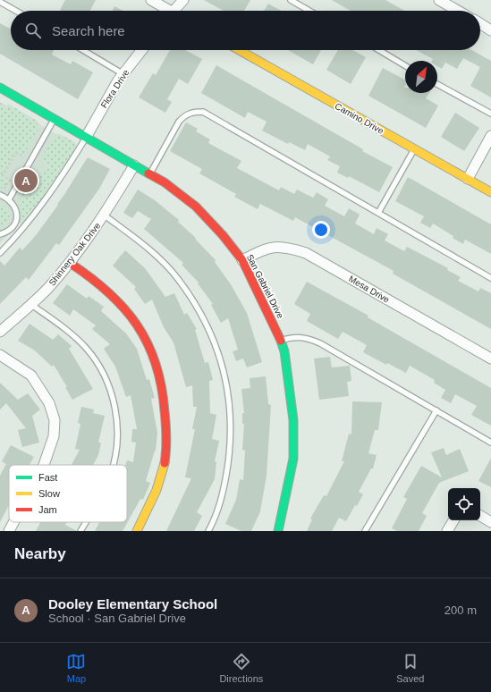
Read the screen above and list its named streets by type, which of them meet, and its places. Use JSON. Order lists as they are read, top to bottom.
{
  "streets": {
    "street": [
      "Flora Drive",
      "Camino Drive",
      "Shinnery Oak Drive",
      "San Gabriel Drive",
      "Mesa Drive"
    ]
  },
  "crossings": [
    ["Flora Drive", "San Gabriel Drive"],
    ["Shinnery Oak Drive", "San Gabriel Drive"],
    ["San Gabriel Drive", "Mesa Drive"]
  ],
  "legend": ["Fast", "Slow", "Jam"],
  "north": "top right",
  "page": {
    "search": "Search here",
    "pins": "A",
    "heading": "Nearby",
    "list": [
      {
        "mark": "A",
        "name": "Dooley Elementary School",
        "note": "School · San Gabriel Drive",
        "value": "200 m"
      }
    ],
    "nav": ["Map", "Directions", "Saved"]
  }
}
